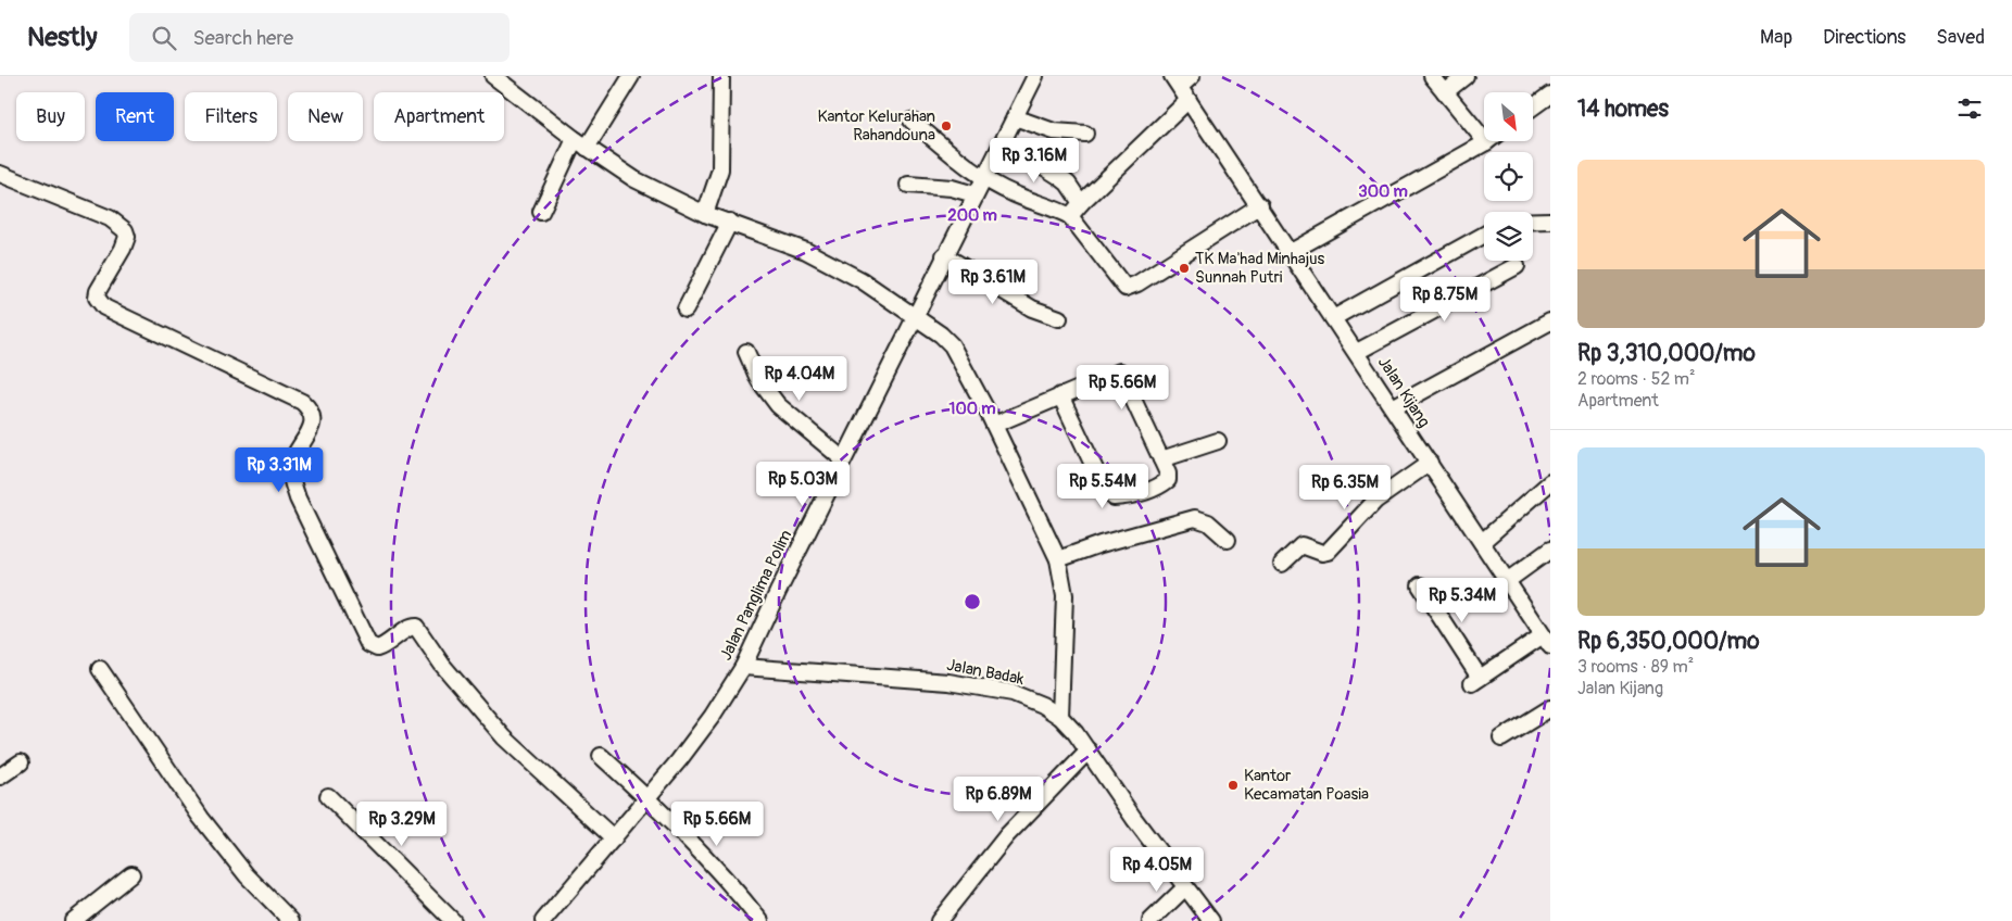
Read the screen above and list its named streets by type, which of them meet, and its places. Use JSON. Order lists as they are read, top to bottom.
{
  "streets": {
    "street": ["Jalan Kijang", "Jalan Panglima Polim", "Jalan Badak"]
  },
  "crossings": [
    ["Jalan Panglima Polim", "Jalan Badak"]
  ],
  "places": ["Kantor Kelurahan Rahandouna", "TK Ma'had Minhajus Sunnah Putri", "Kantor Kecamatan Poasia"],
  "north": "bottom right",
  "page": {
    "header": "Nestly",
    "search": "Search here",
    "nav": ["Map", "Directions", "Saved"],
    "heading": "14 homes",
    "chip": [
      "Buy",
      "Rent",
      "Filters",
      "New",
      "Apartment"
    ],
    "price": [
      "Rp 3.16M",
      "Rp 3.61M",
      "Rp 8.75M",
      "Rp 4.04M",
      "Rp 5.66M",
      "Rp 3.31M",
      "Rp 5.03M",
      "Rp 5.54M",
      "Rp 6.35M",
      "Rp 5.34M",
      "Rp 6.89M",
      "Rp 3.29M",
      "Rp 5.66M",
      "Rp 4.05M"
    ],
    "list": [
      {
        "name": "Rp 3,310,000/mo",
        "note": "2 rooms · 52 m² · Apartment"
      },
      {
        "name": "Rp 6,350,000/mo",
        "note": "3 rooms · 89 m² · Jalan Kijang"
      }
    ]
  },
  "rings": ["300 m", "200 m", "100 m"]
}
